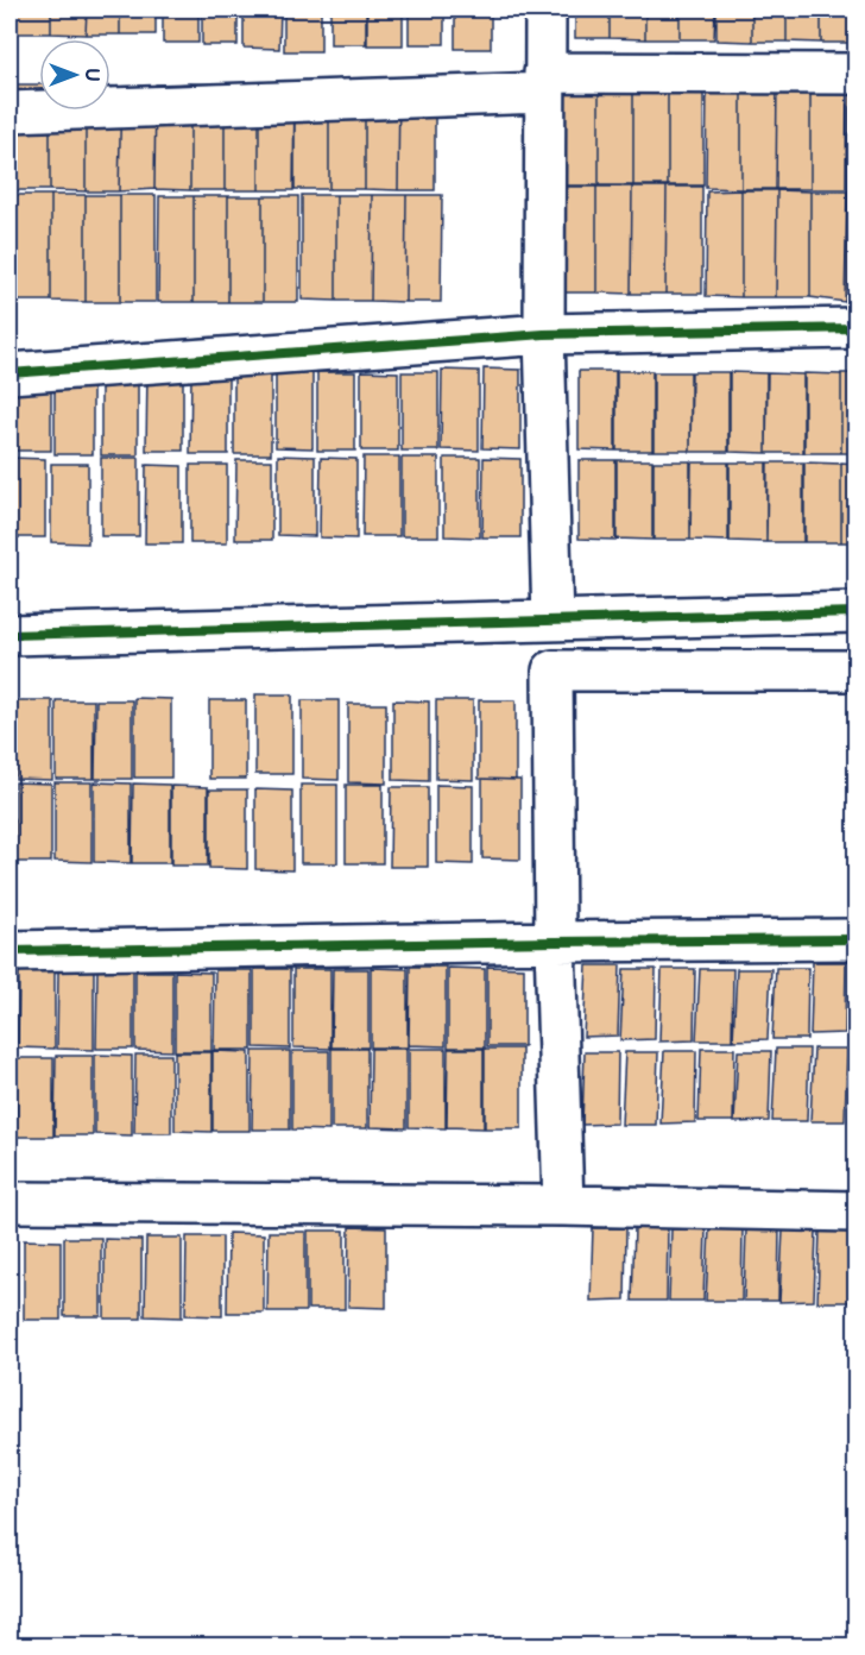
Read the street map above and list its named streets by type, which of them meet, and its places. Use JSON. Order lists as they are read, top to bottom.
{
  "north": "right"
}
